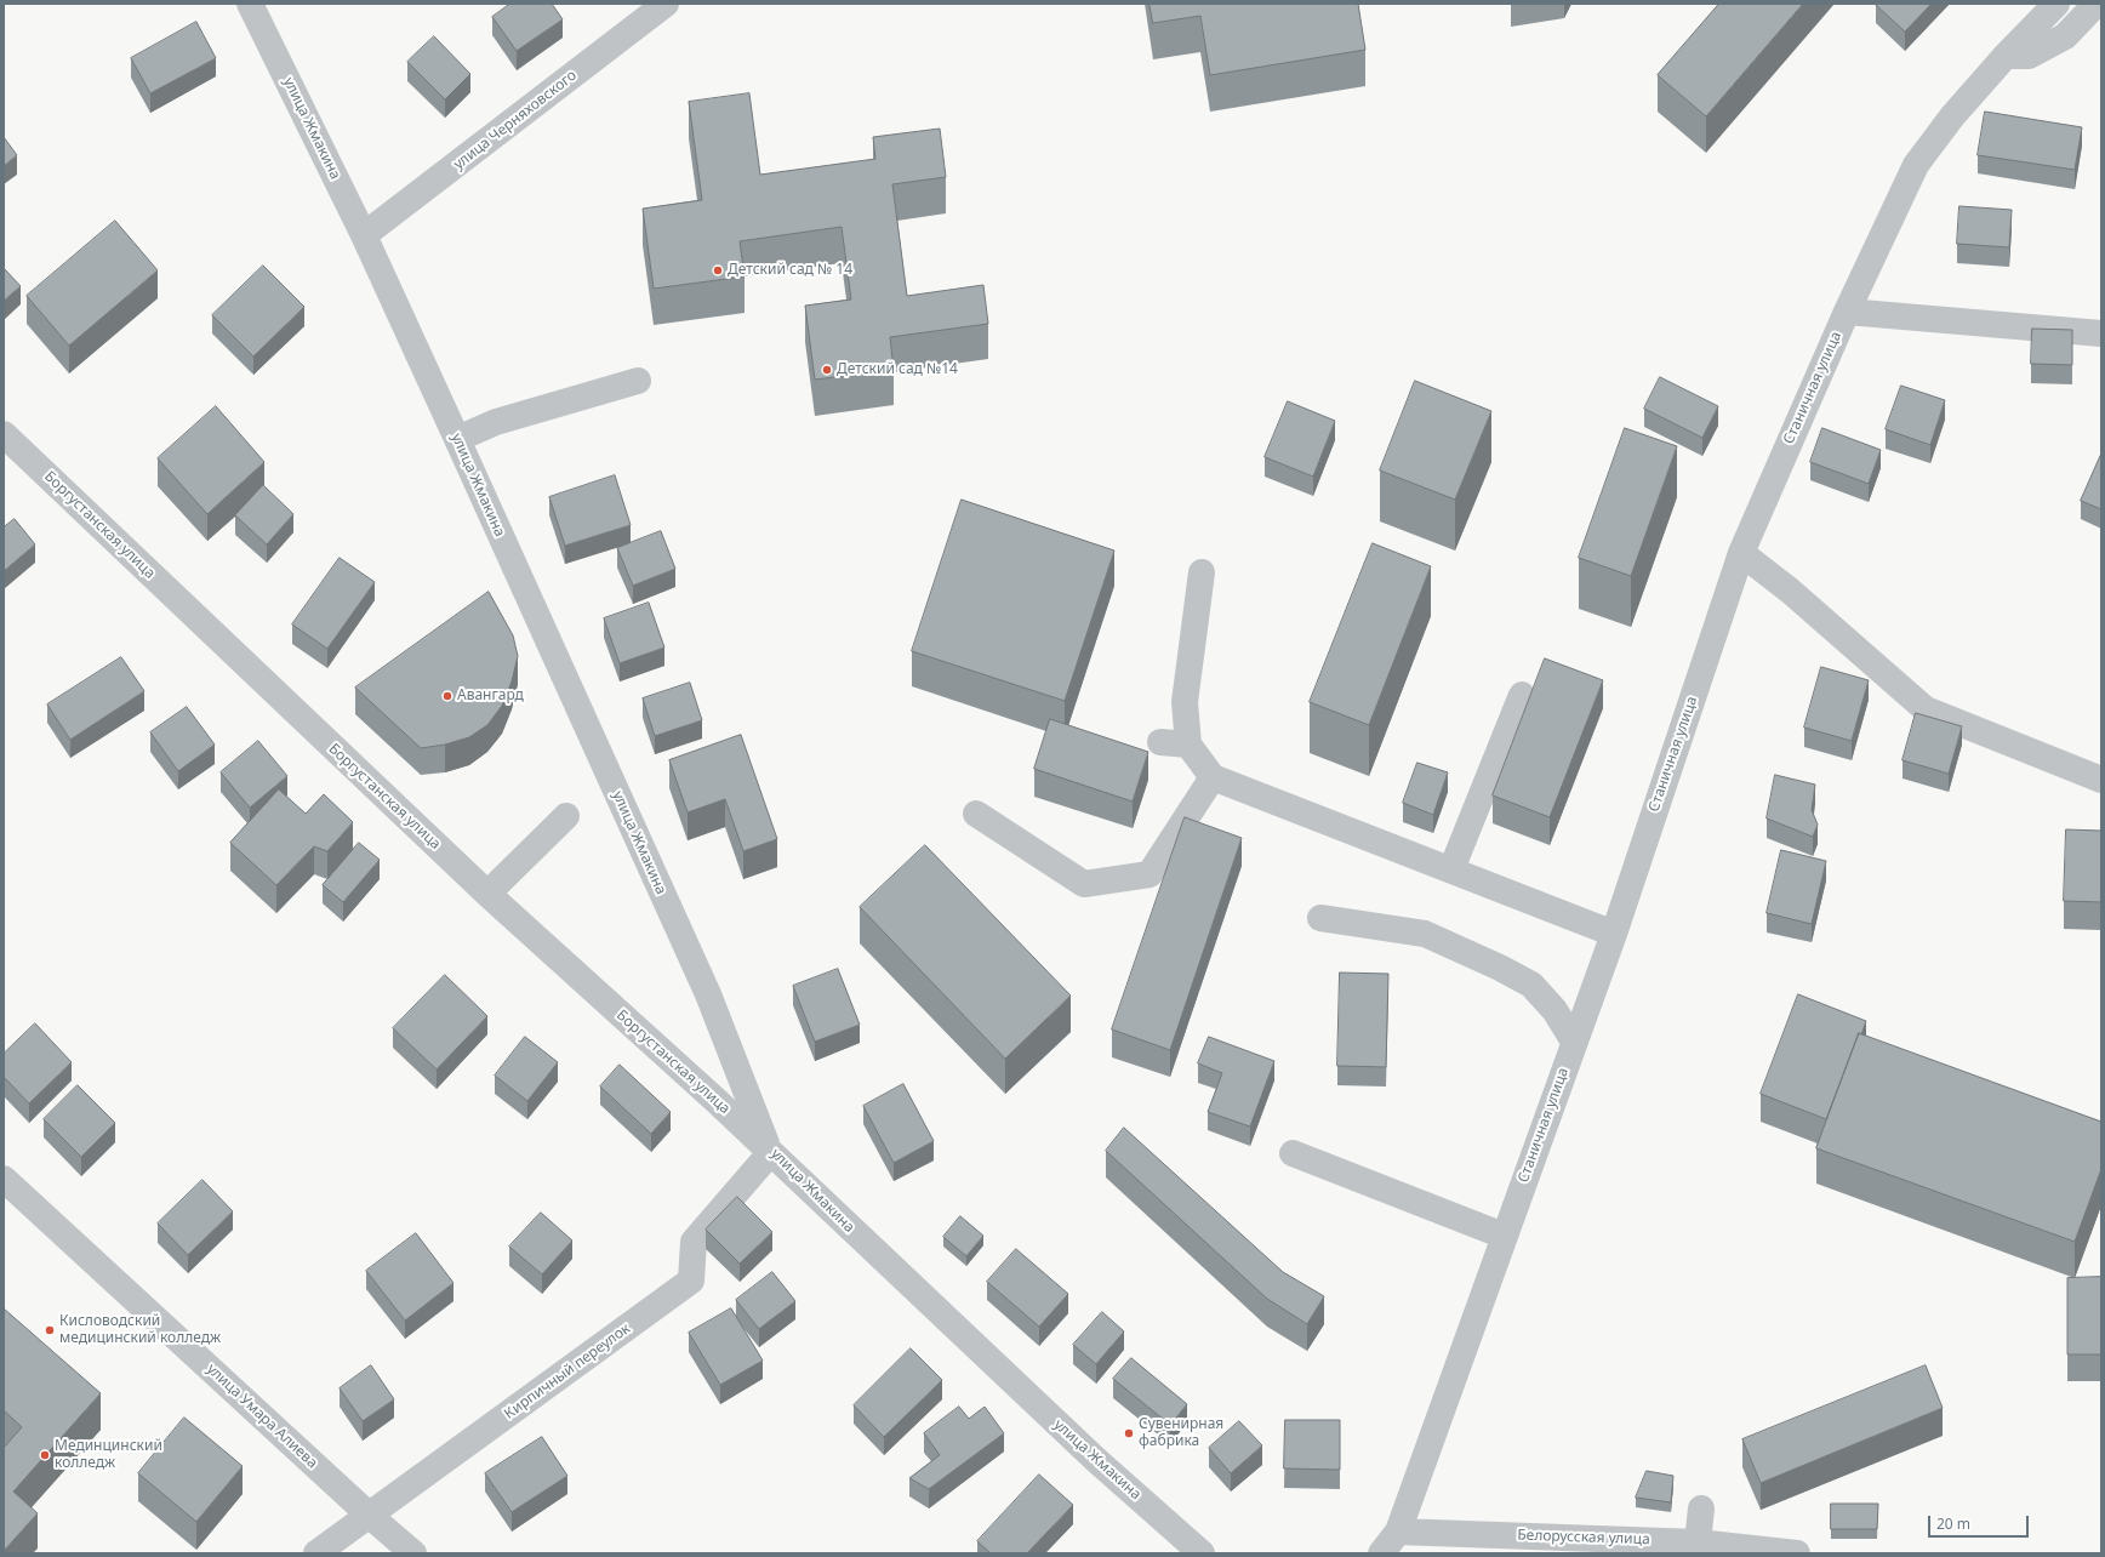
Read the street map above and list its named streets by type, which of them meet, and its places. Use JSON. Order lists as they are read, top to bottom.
{
  "streets": {
    "street": [
      "улица Черняховского",
      "улица Жмакина",
      "Станичная улица",
      "Боргустанская улица",
      "Кирпичный переулок",
      "улица Умара Алиева",
      "Белорусская улица"
    ]
  },
  "crossings": [
    ["улица Черняховского", "улица Жмакина"],
    ["улица Жмакина", "Боргустанская улица"],
    ["улица Жмакина", "Кирпичный переулок"],
    ["Станичная улица", "Белорусская улица"],
    ["Боргустанская улица", "Кирпичный переулок"],
    ["Кирпичный переулок", "улица Умара Алиева"]
  ],
  "places": [
    "Детский сад № 14",
    "Детский сад №14",
    "Авангард",
    "Кисловодский медицинский колледж",
    "Сувенирная фабрика",
    "Мединцинский колледж"
  ],
  "scale_bar": "20 m"
}
